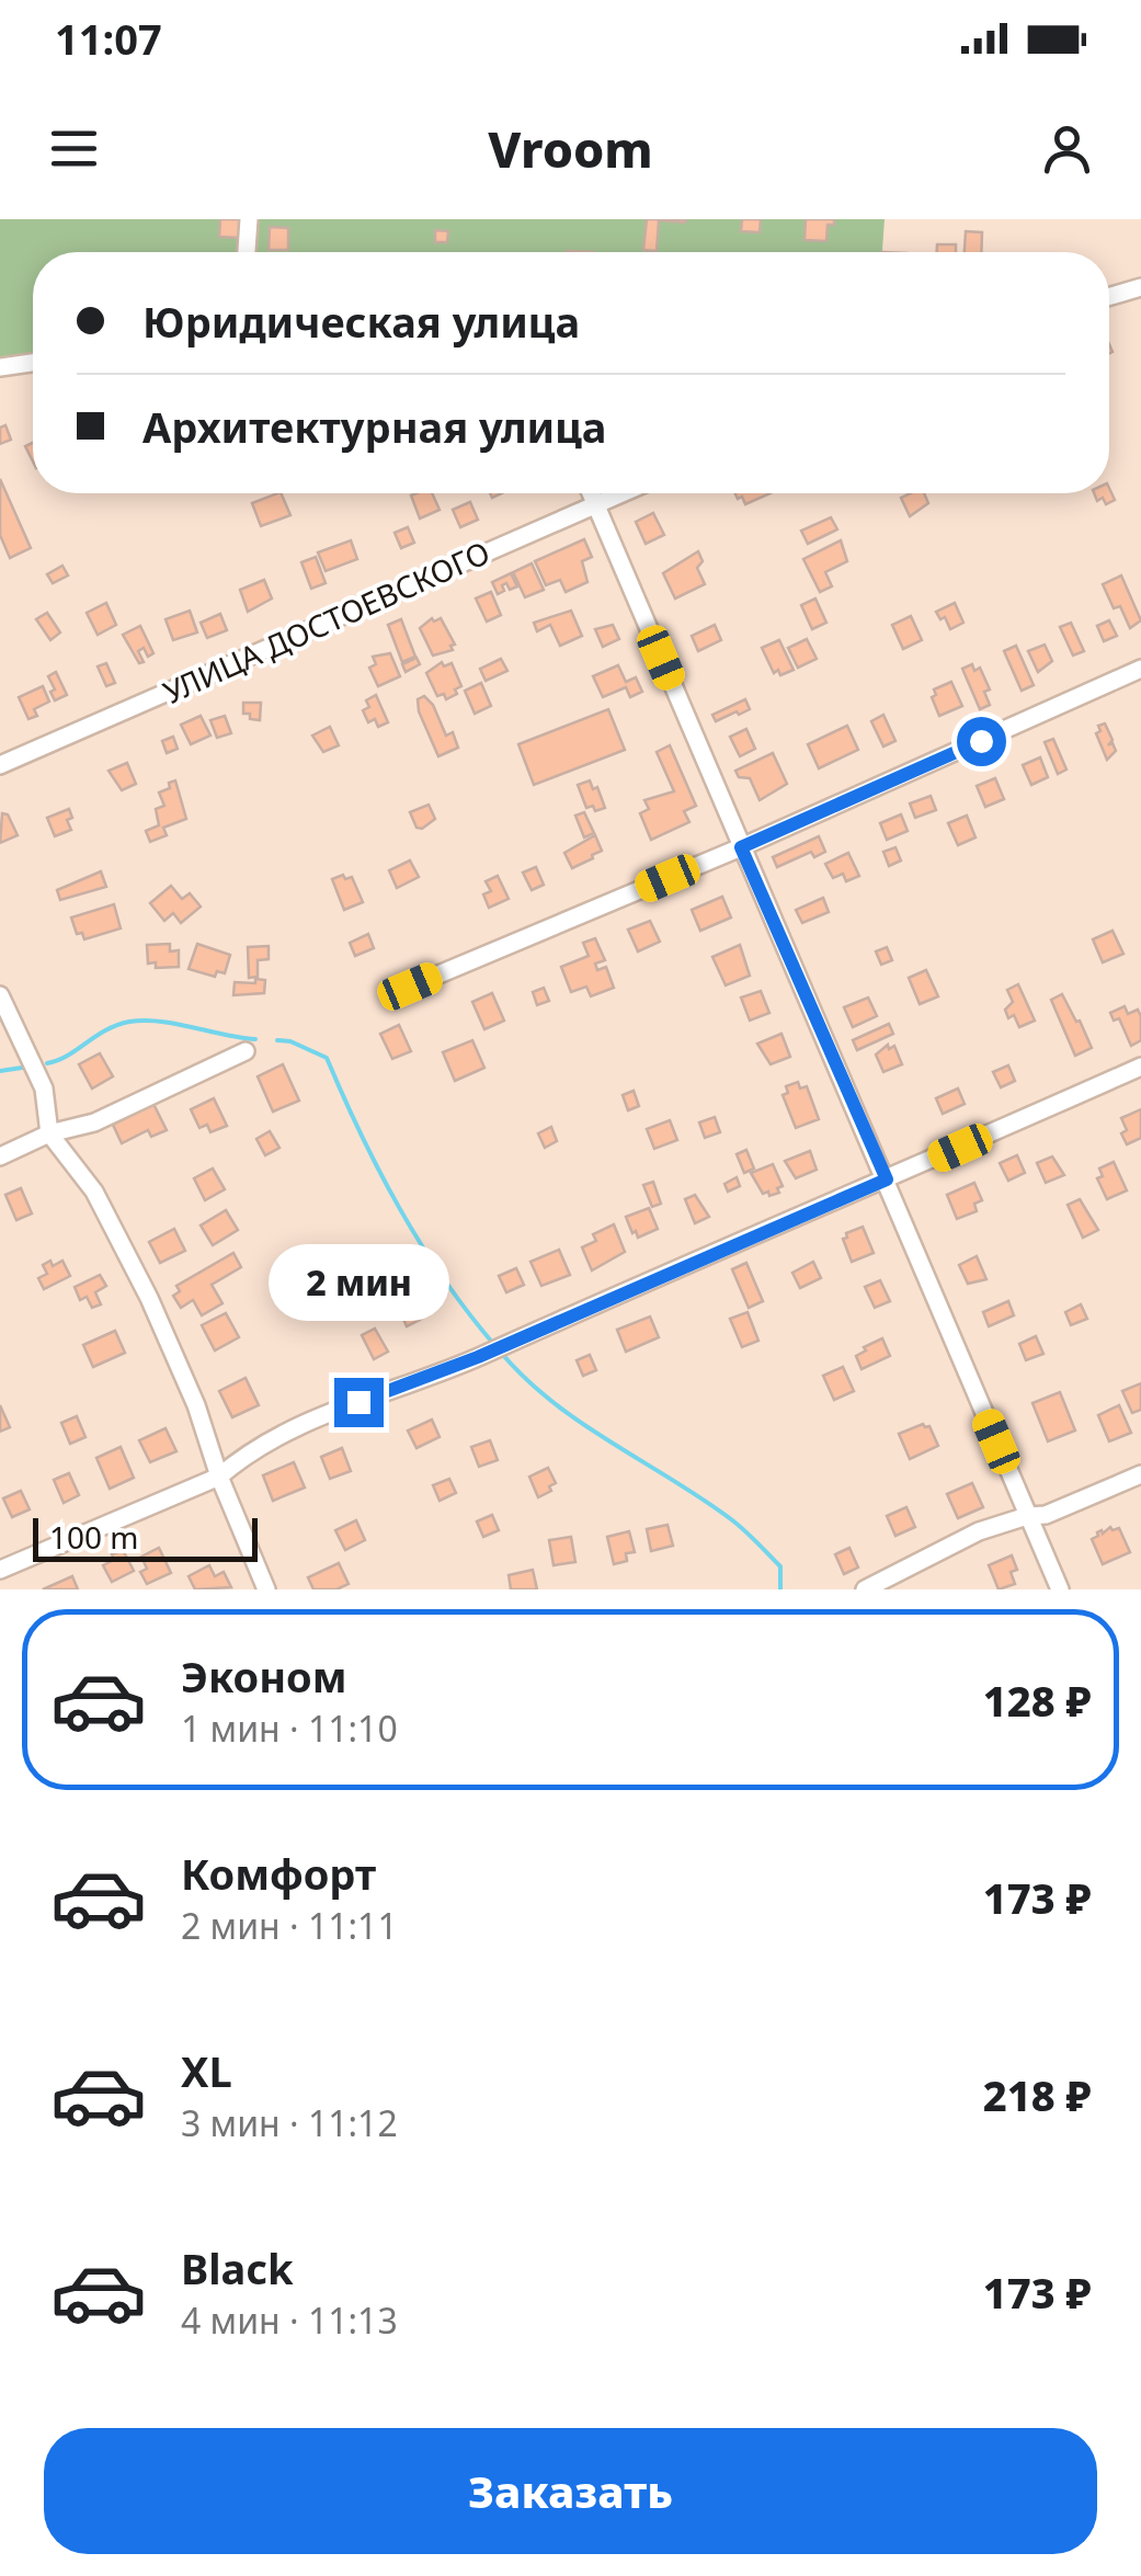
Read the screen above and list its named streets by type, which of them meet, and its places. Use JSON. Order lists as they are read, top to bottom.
{
  "streets": {
    "street": ["УЛИЦА ДОСТОЕВСКОГО"]
  },
  "scale_bar": "100 m",
  "page": {
    "status": "11:07",
    "header": "Vroom",
    "banner": ["Юридическая улица", "Архитектурная улица"],
    "bubble": "2 мин",
    "scale": "100 m",
    "list": [
      {
        "name": "Эконом",
        "note": "1 мин · 11:10",
        "value": "128 ₽"
      },
      {
        "name": "Комфорт",
        "note": "2 мин · 11:11",
        "value": "173 ₽"
      },
      {
        "name": "XL",
        "note": "3 мин · 11:12",
        "value": "218 ₽"
      },
      {
        "name": "Black",
        "note": "4 мин · 11:13",
        "value": "173 ₽"
      }
    ],
    "buttons": "Заказать"
  }
}
